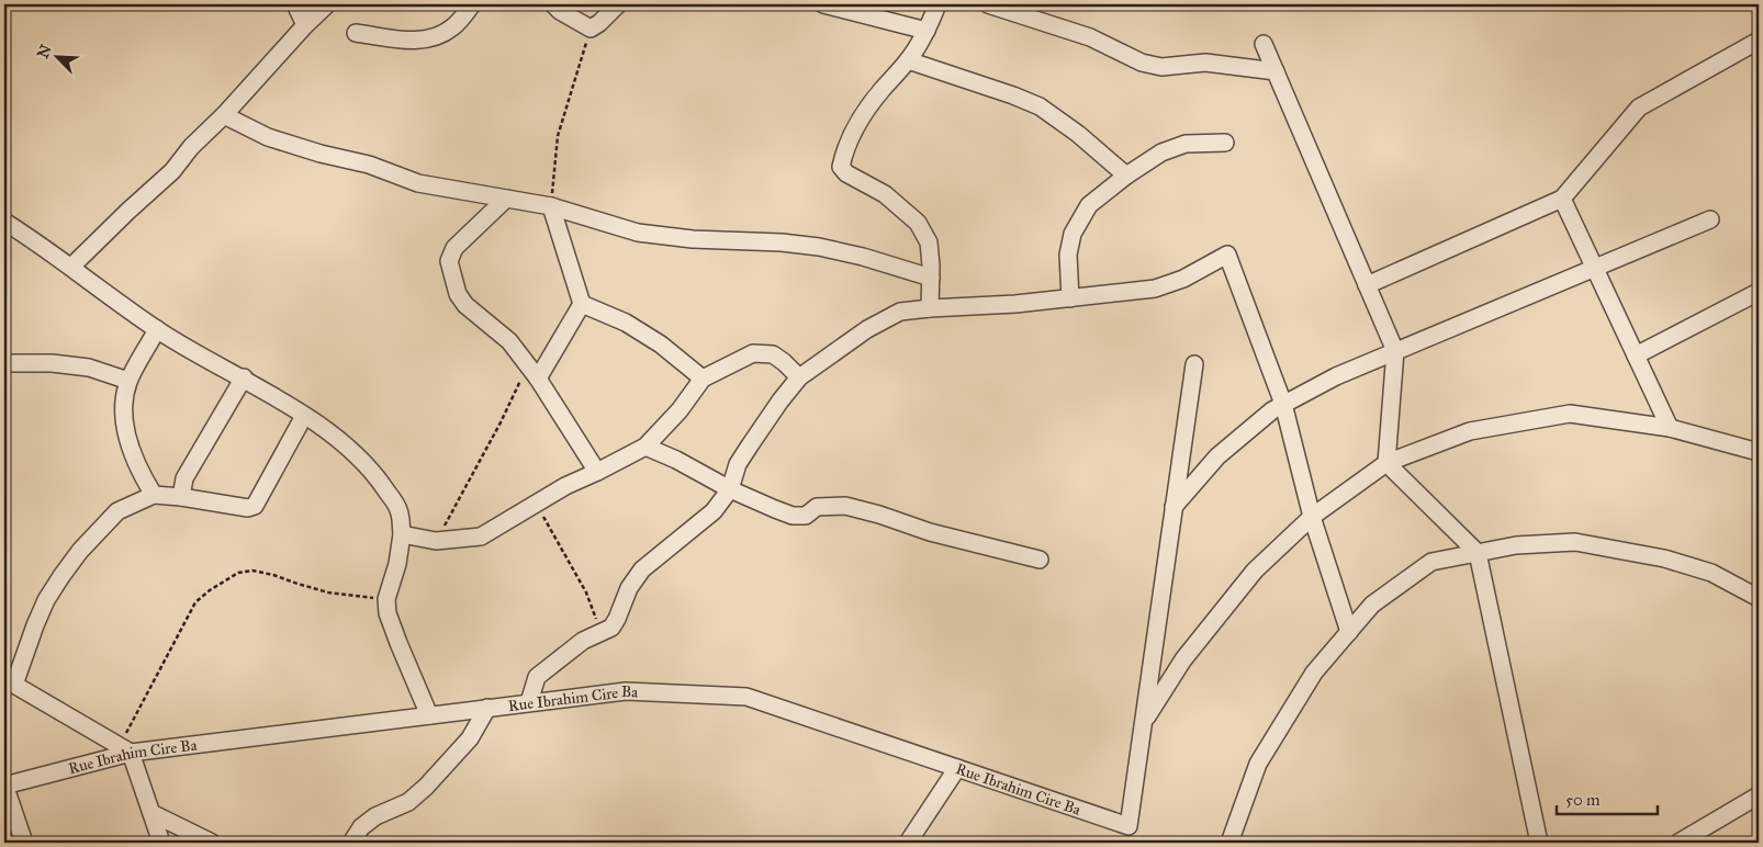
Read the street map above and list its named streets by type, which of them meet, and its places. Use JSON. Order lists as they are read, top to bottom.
{
  "streets": {
    "street": ["Rue Ibrahim Cire Ba"]
  },
  "scale_bar": "50 m",
  "north": "top left"
}
